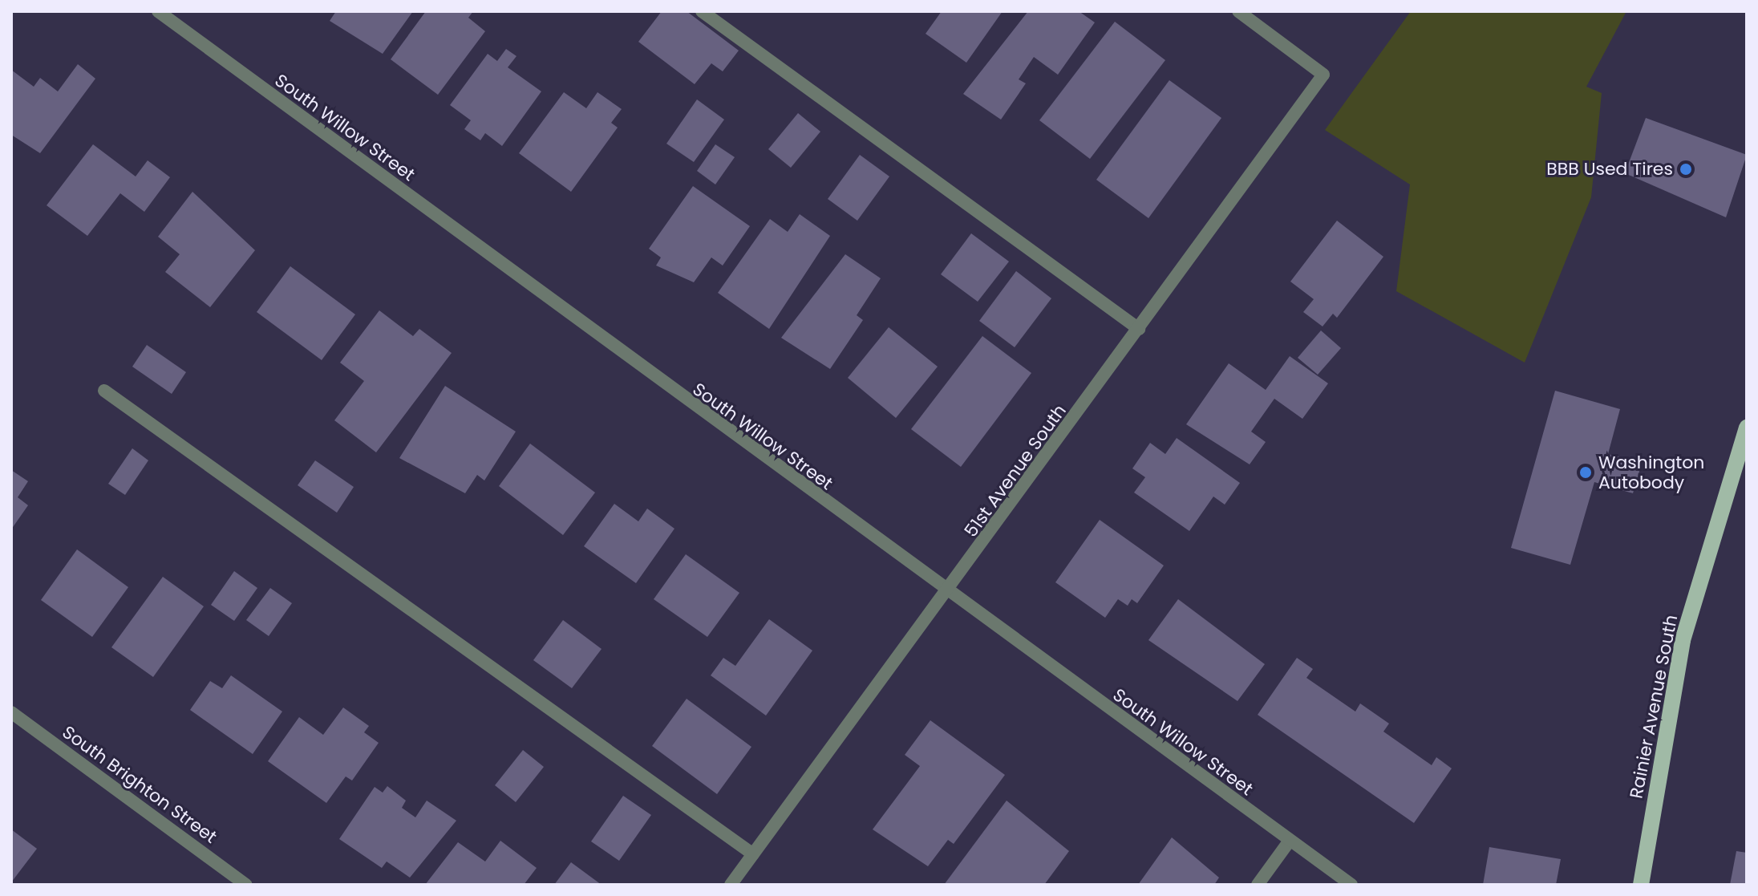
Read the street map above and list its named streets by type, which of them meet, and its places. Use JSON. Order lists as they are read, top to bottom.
{
  "streets": {
    "main road": ["Rainier Avenue South"],
    "street": ["South Willow Street", "51st Avenue South", "South Brighton Street"]
  },
  "crossings": [
    ["South Willow Street", "51st Avenue South"]
  ],
  "places": ["BBB Used Tires", "Washington Autobody"]
}
